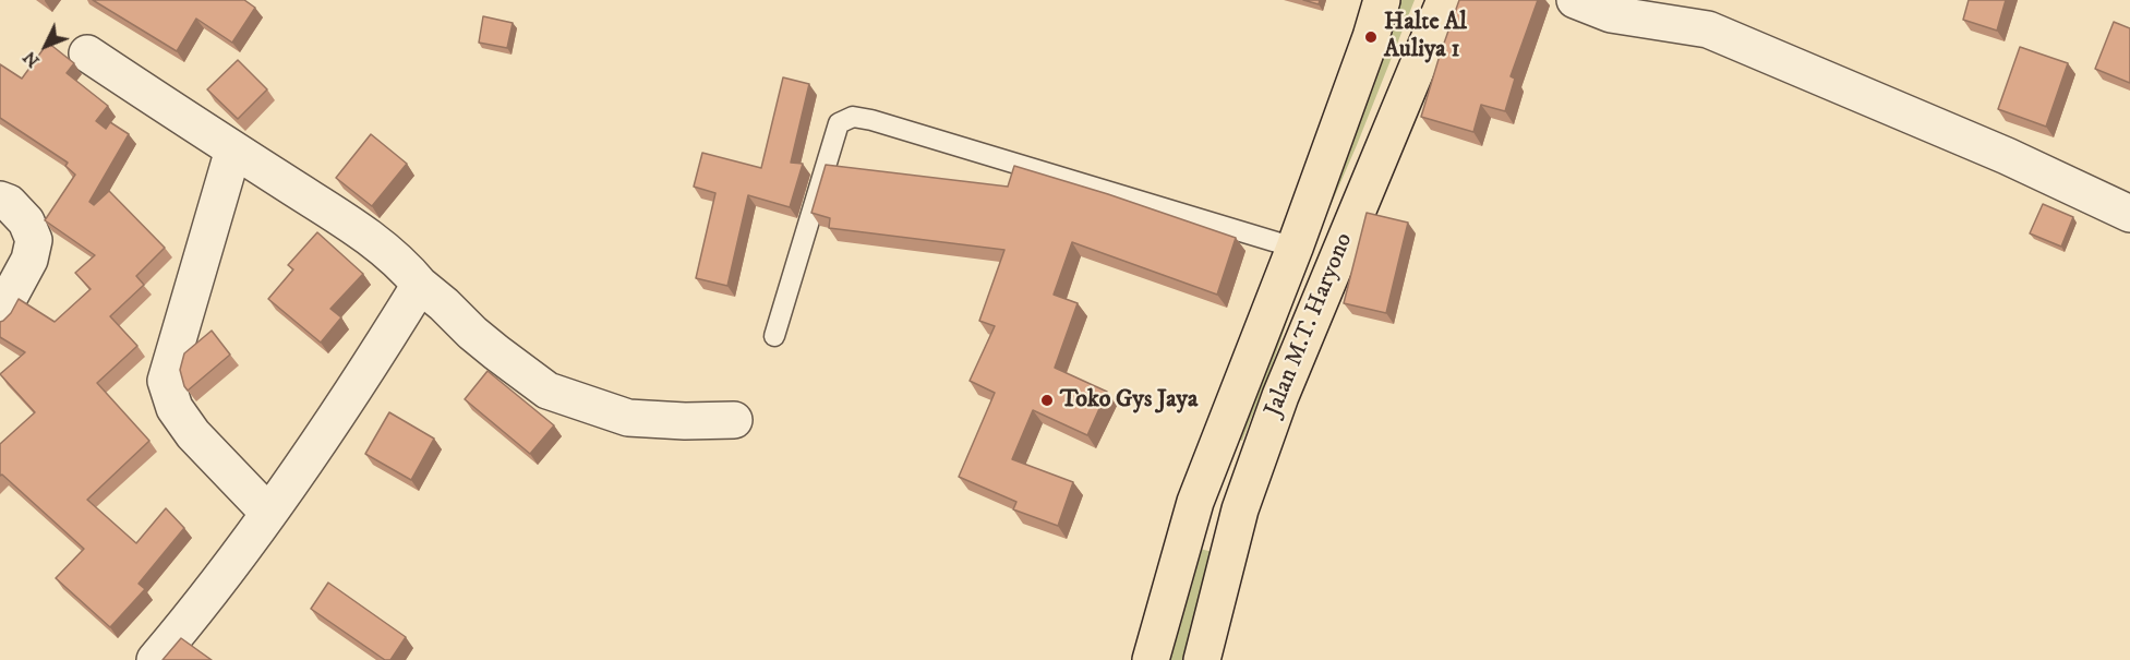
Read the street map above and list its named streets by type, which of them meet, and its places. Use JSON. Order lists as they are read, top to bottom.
{
  "streets": {
    "highway": ["Jalan M.T. Haryono"]
  },
  "places": ["Halte Al Auliya 1", "Toko Gys Jaya"],
  "north": "bottom left"
}
